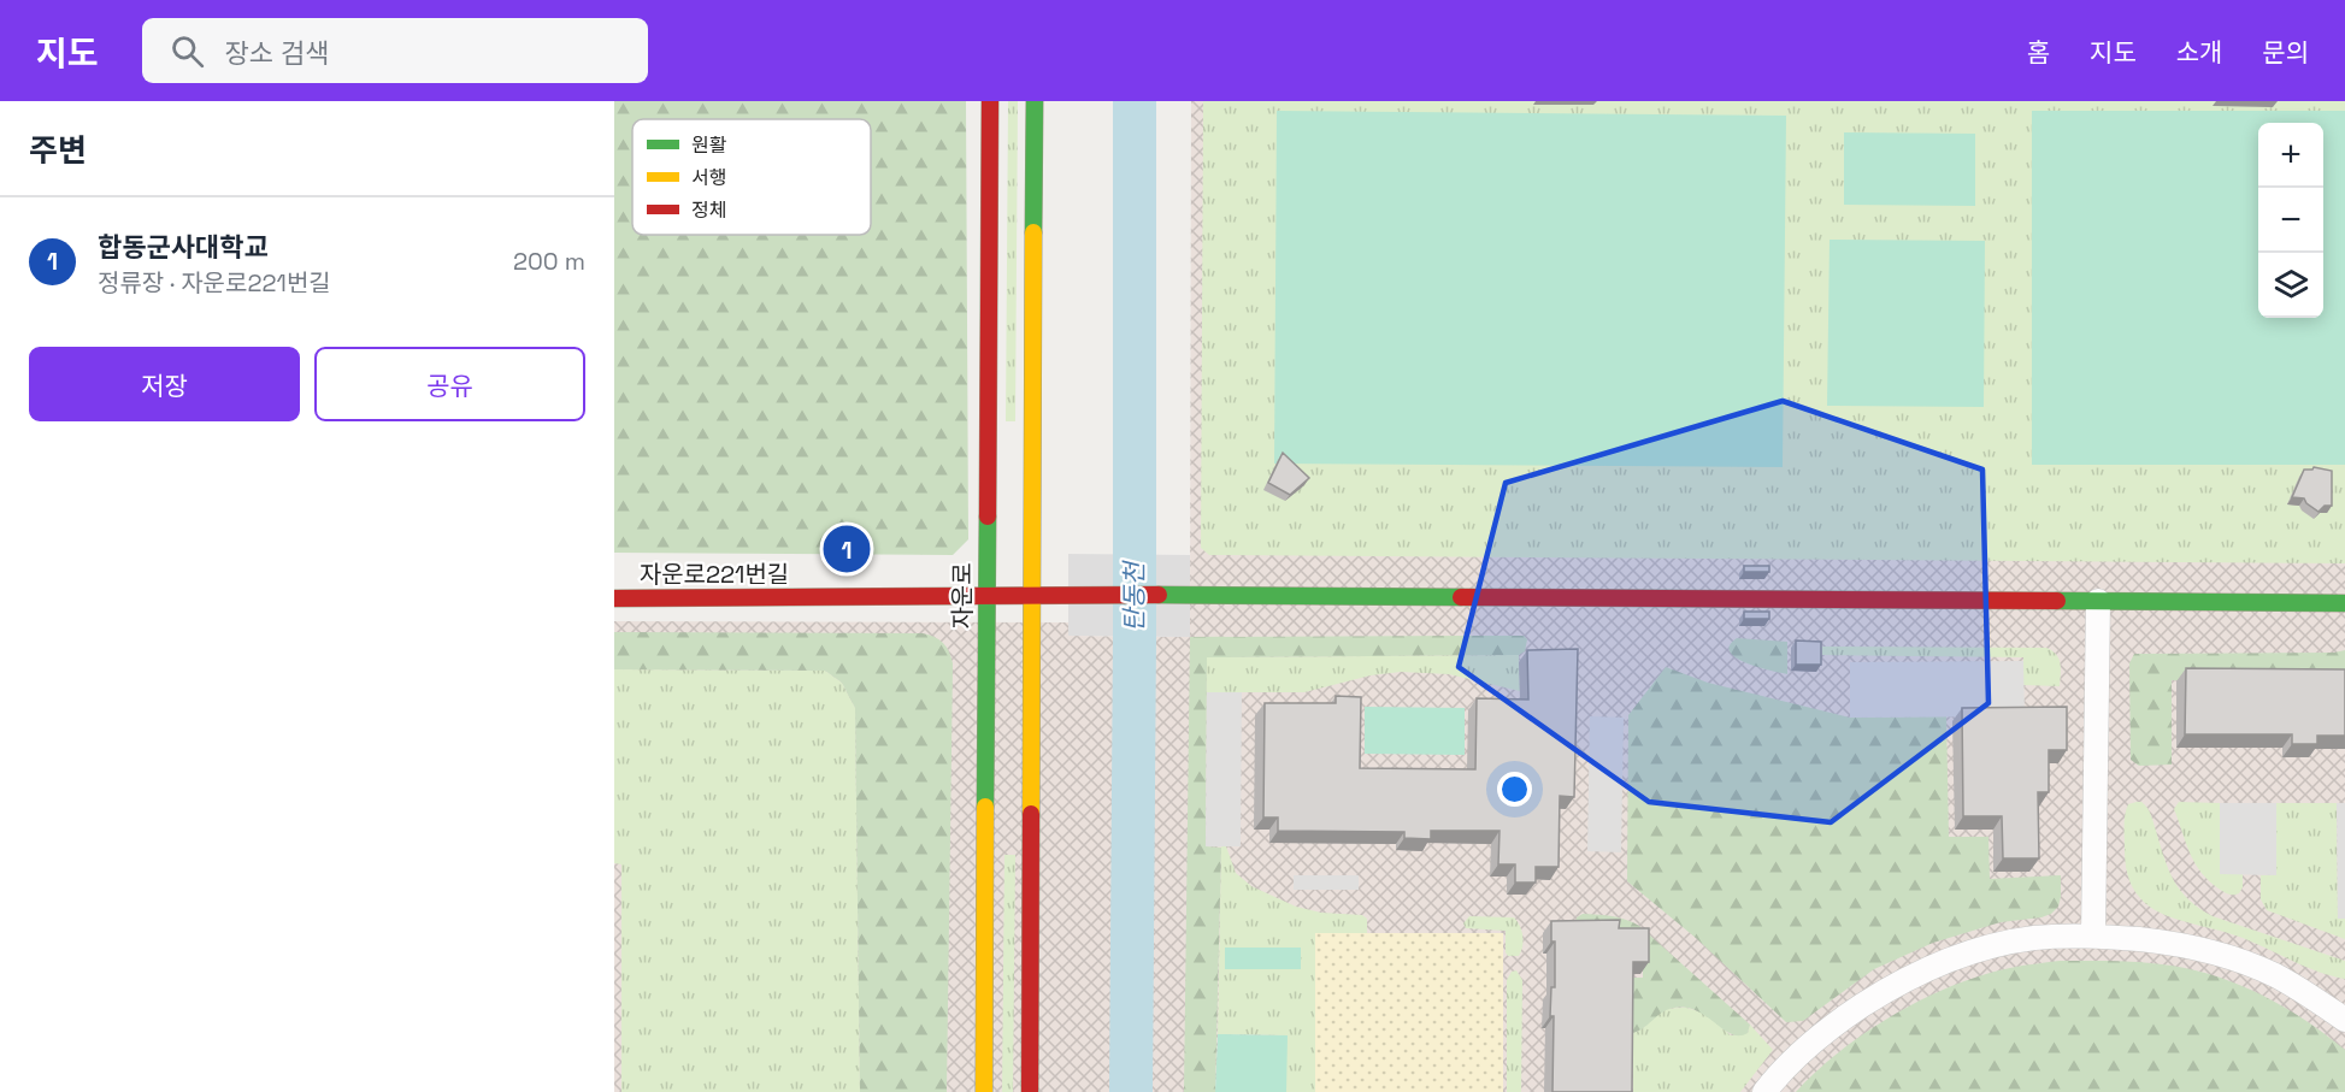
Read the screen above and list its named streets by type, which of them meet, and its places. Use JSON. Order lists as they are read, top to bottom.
{
  "streets": {
    "street": ["자운로221번길", "자운로"]
  },
  "crossings": [
    ["자운로221번길", "자운로"]
  ],
  "water": ["탄동천"],
  "legend": ["원활", "서행", "정체"],
  "page": {
    "header": "지도",
    "search": "장소 검색",
    "nav": [
      "홈",
      "지도",
      "소개",
      "문의"
    ],
    "heading": "주변",
    "map_buttons": ["+", "−"],
    "list": [
      {
        "mark": "1",
        "name": "합동군사대학교",
        "note": "정류장 · 자운로221번길",
        "value": "200 m"
      }
    ],
    "buttons": ["저장", "공유"],
    "pins": "1"
  }
}
